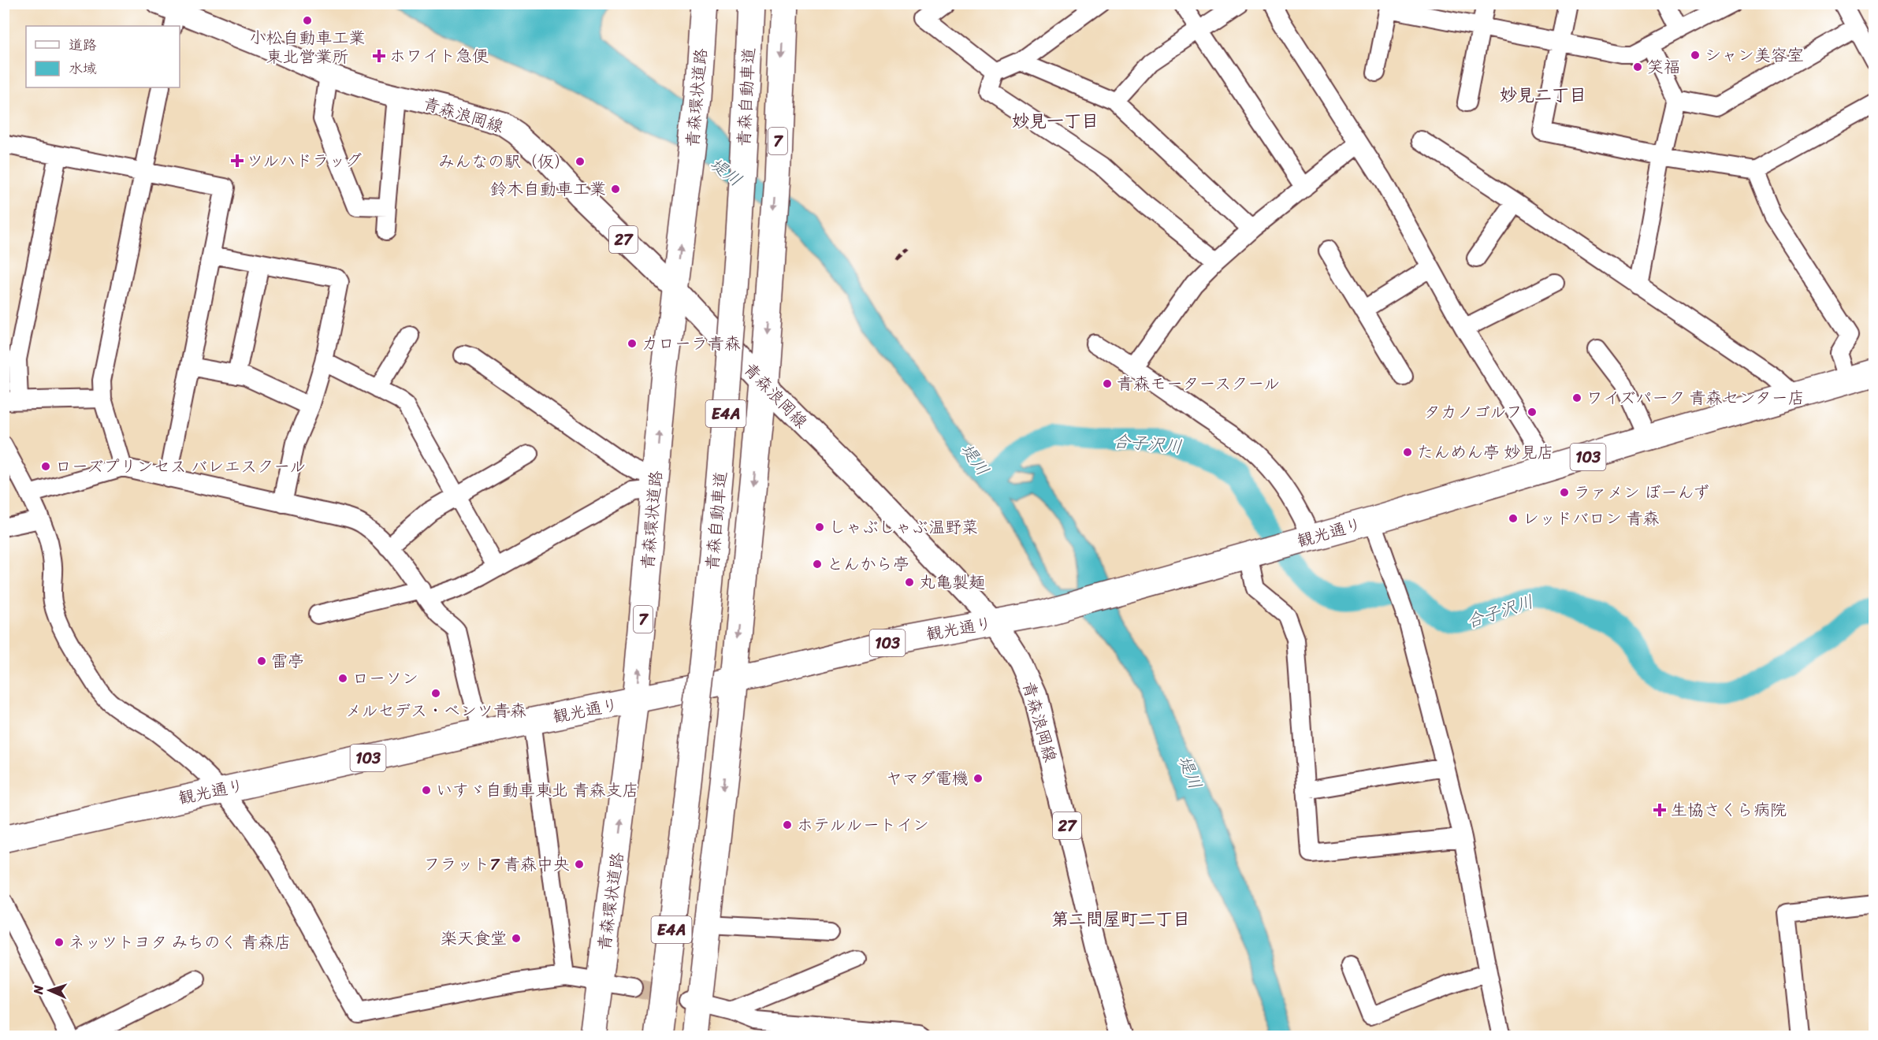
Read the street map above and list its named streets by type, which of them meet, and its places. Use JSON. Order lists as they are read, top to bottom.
{
  "streets": {
    "highway": [
      "青森自動車道",
      "青森環状道路",
      "7",
      "E4A",
      "103",
      "観光通り"
    ],
    "main road": ["青森浪岡線", "27"]
  },
  "crossings": [
    ["青森環状道路", "青森浪岡線"],
    ["青森環状道路", "観光通り"],
    ["青森浪岡線", "7"],
    ["青森浪岡線", "観光通り"],
    ["7", "観光通り"]
  ],
  "districts": ["妙見二丁目", "妙見一丁目", "第二問屋町二丁目"],
  "water": ["堤川", "合子沢川"],
  "places": {
    "other": [
      "小松自動車工業 東北営業所",
      "シャン美容室",
      "笑福",
      "みんなの駅（仮）",
      "鈴木自動車工業",
      "カローラ青森",
      "青森モータースクール",
      "ワイズパーク 青森センター店",
      "タカノゴルフ",
      "たんめん亭 妙見店",
      "ローズプリンセス バレエスクール",
      "ラァメン ぼーんず",
      "レッドバロン 青森",
      "しゃぶしゃぶ温野菜",
      "とんから亭",
      "丸亀製麺",
      "雷亭",
      "ローソン",
      "メルセデス・ベンツ青森",
      "ヤマダ電機",
      "いすゞ自動車東北 青森支店",
      "ホテルルートイン",
      "フラット7 青森中央",
      "楽天食堂",
      "ネッツトヨタ みちのく 青森店"
    ],
    "health": ["ホワイト急便", "ツルハドラッグ", "生協さくら病院"]
  },
  "legend": ["道路", "水域"],
  "north": "left"
}
